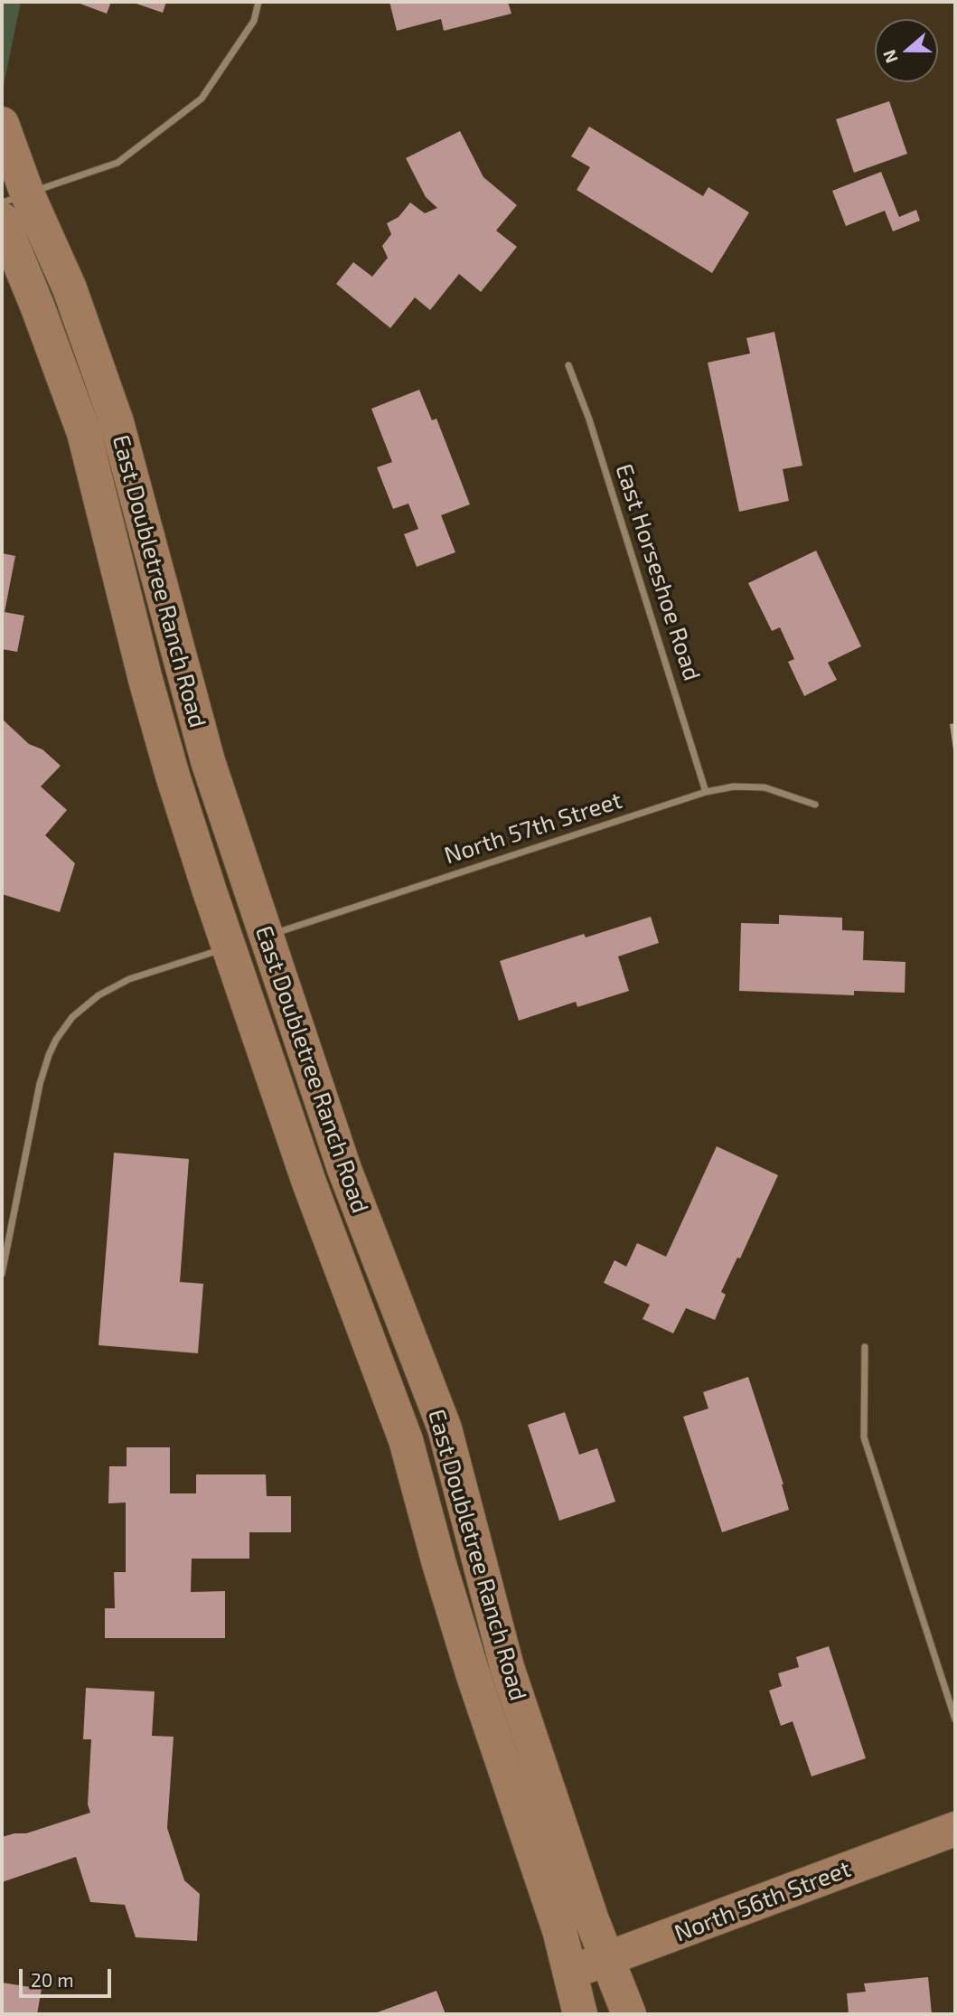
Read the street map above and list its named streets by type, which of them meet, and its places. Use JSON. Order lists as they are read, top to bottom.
{
  "streets": {
    "main road": ["East Doubletree Ranch Road", "North 56th Street"],
    "street": ["East Horseshoe Road", "North 57th Street"]
  },
  "crossings": [
    ["East Horseshoe Road", "North 57th Street"],
    ["East Doubletree Ranch Road", "North 57th Street"],
    ["East Doubletree Ranch Road", "North 56th Street"]
  ],
  "scale_bar": "20 m",
  "north": "left"
}
